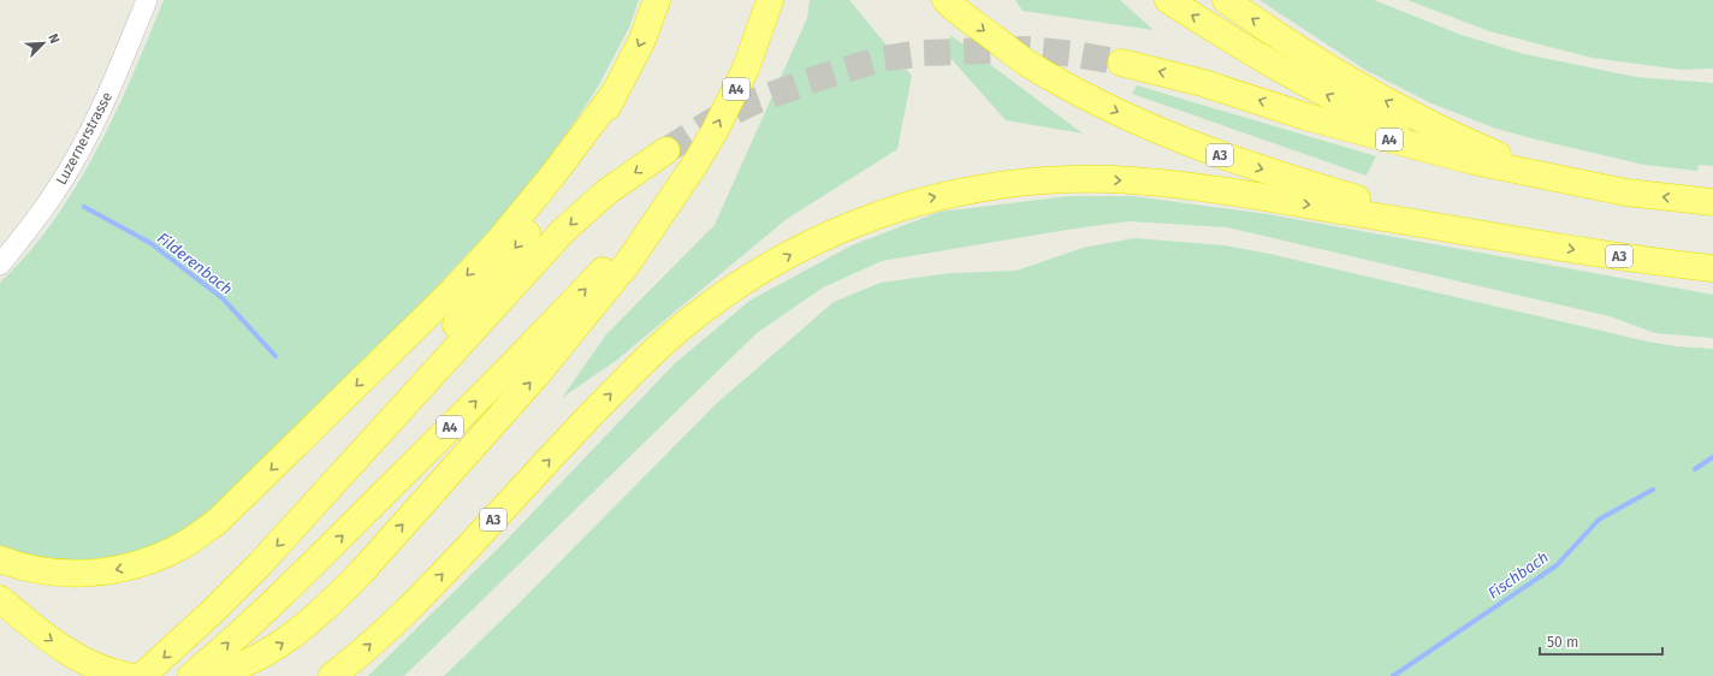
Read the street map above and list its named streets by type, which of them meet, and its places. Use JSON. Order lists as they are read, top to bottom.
{
  "streets": {
    "highway": ["A4", "A3"],
    "main road": ["Luzernerstrasse"]
  },
  "water": ["Filderenbach", "Fischbach"],
  "scale_bar": "50 m",
  "north": "top right"
}
